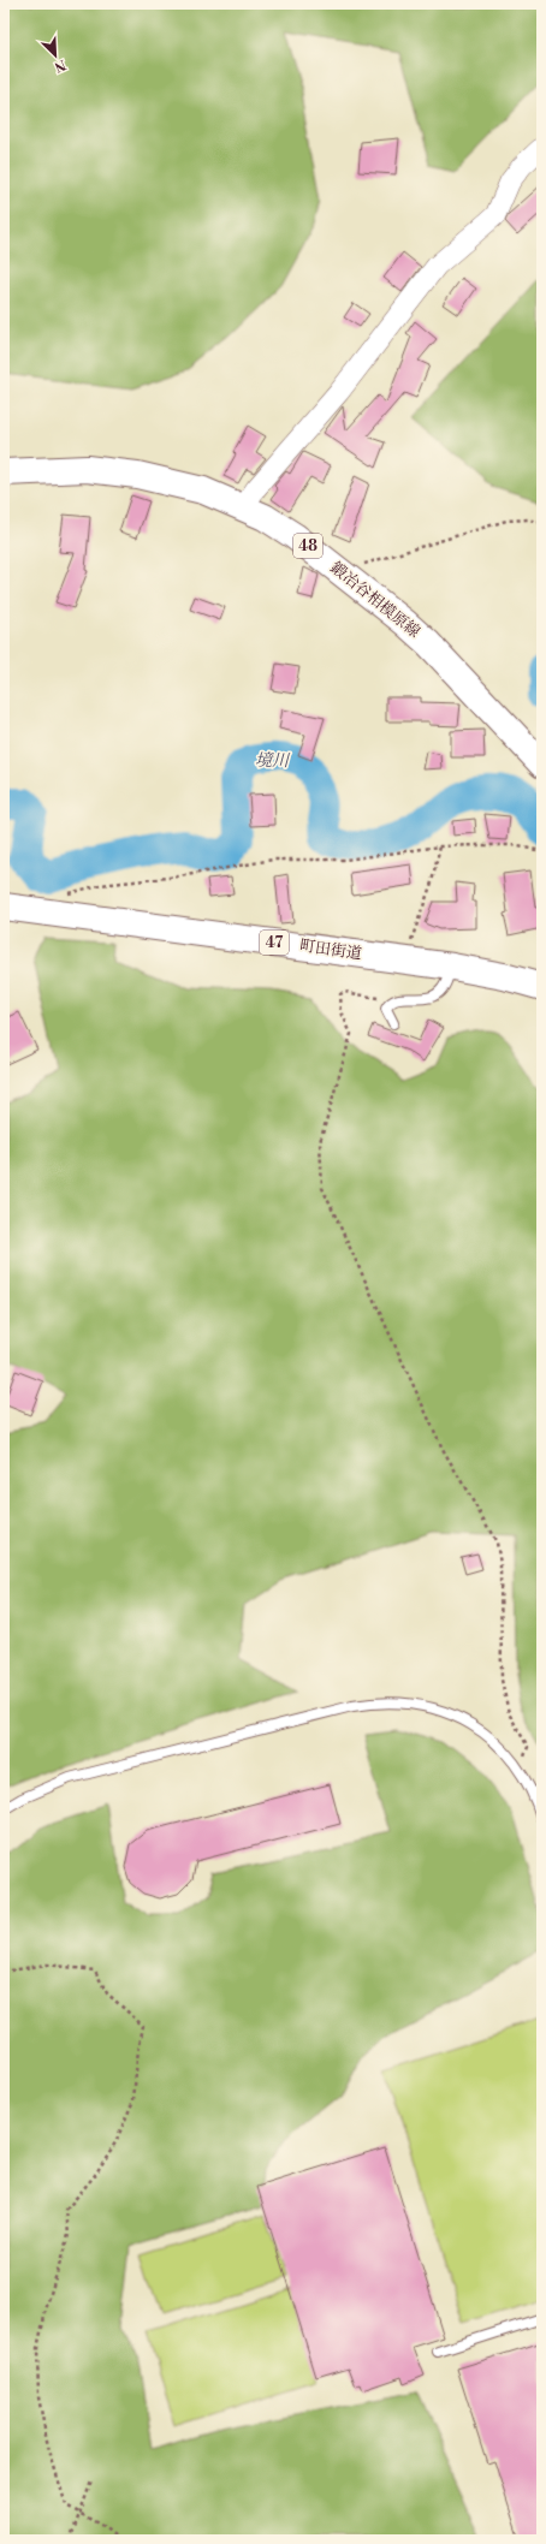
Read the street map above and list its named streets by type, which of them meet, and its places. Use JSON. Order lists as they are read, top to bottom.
{
  "streets": {
    "main road": [
      "48",
      "鍛冶谷相模原線",
      "47",
      "町田街道"
    ]
  },
  "water": ["境川"],
  "north": "bottom right"
}
